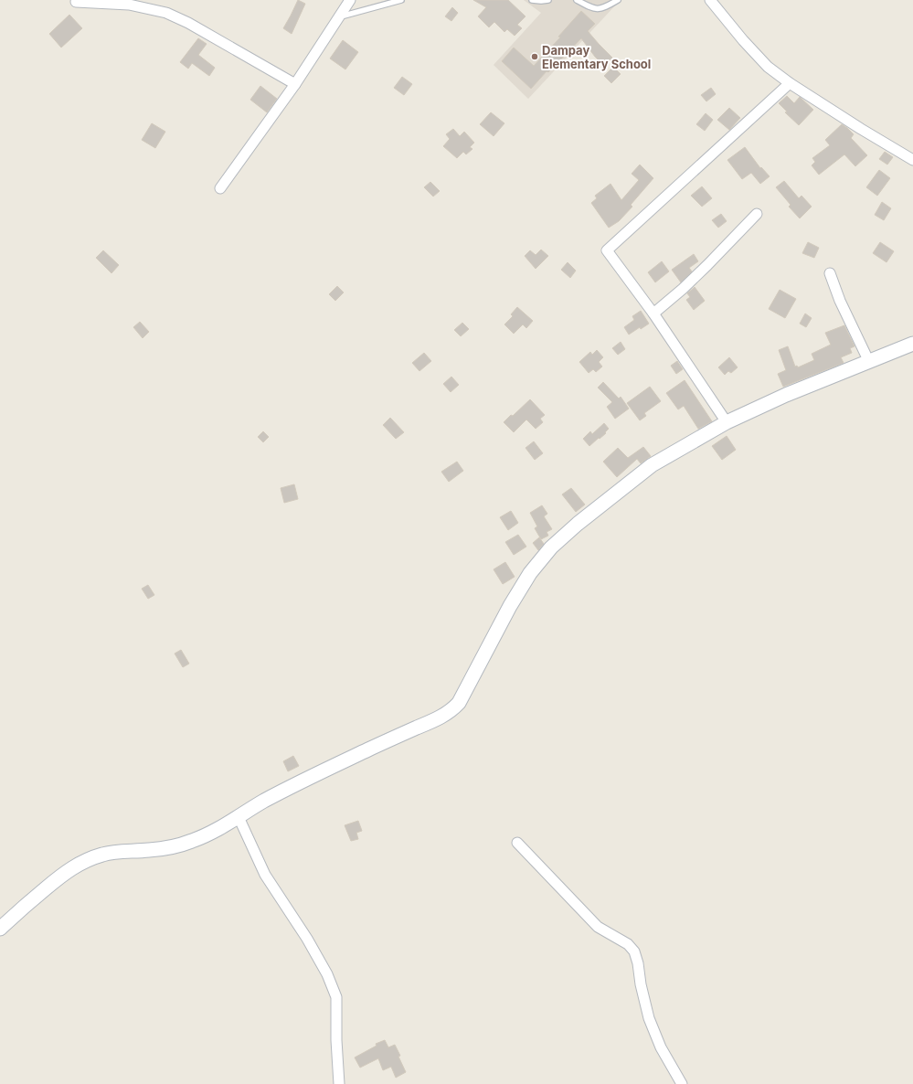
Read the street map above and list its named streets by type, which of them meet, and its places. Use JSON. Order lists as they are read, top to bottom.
{
  "places": ["Dampay Elementary School"]
}
